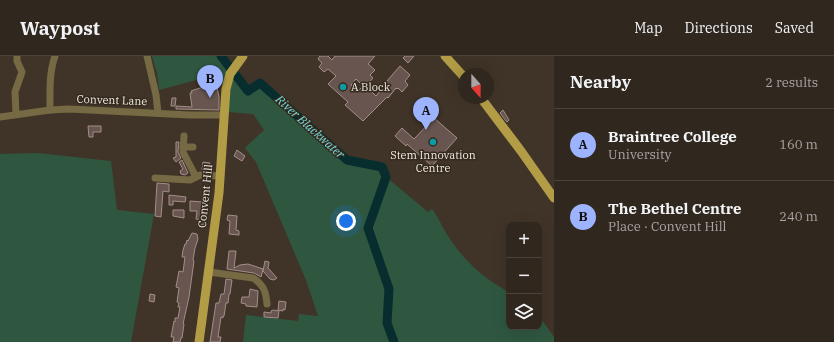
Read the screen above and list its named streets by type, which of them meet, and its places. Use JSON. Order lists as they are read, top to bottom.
{
  "streets": {
    "main road": ["Convent Hill"],
    "street": ["Convent Lane"]
  },
  "crossings": [
    ["Convent Lane", "Convent Hill"]
  ],
  "water": ["River Blackwater"],
  "places": ["A Block", "Stem Innovation Centre"],
  "north": "bottom",
  "page": {
    "header": "Waypost",
    "nav": ["Map", "Directions", "Saved"],
    "heading": ["Nearby", "2 results"],
    "pins": ["B", "A"],
    "list": [
      {
        "mark": "A",
        "name": "Braintree College",
        "note": "University",
        "value": "160 m"
      },
      {
        "mark": "B",
        "name": "The Bethel Centre",
        "note": "Place · Convent Hill",
        "value": "240 m"
      }
    ],
    "map_buttons": ["+", "−"]
  }
}
